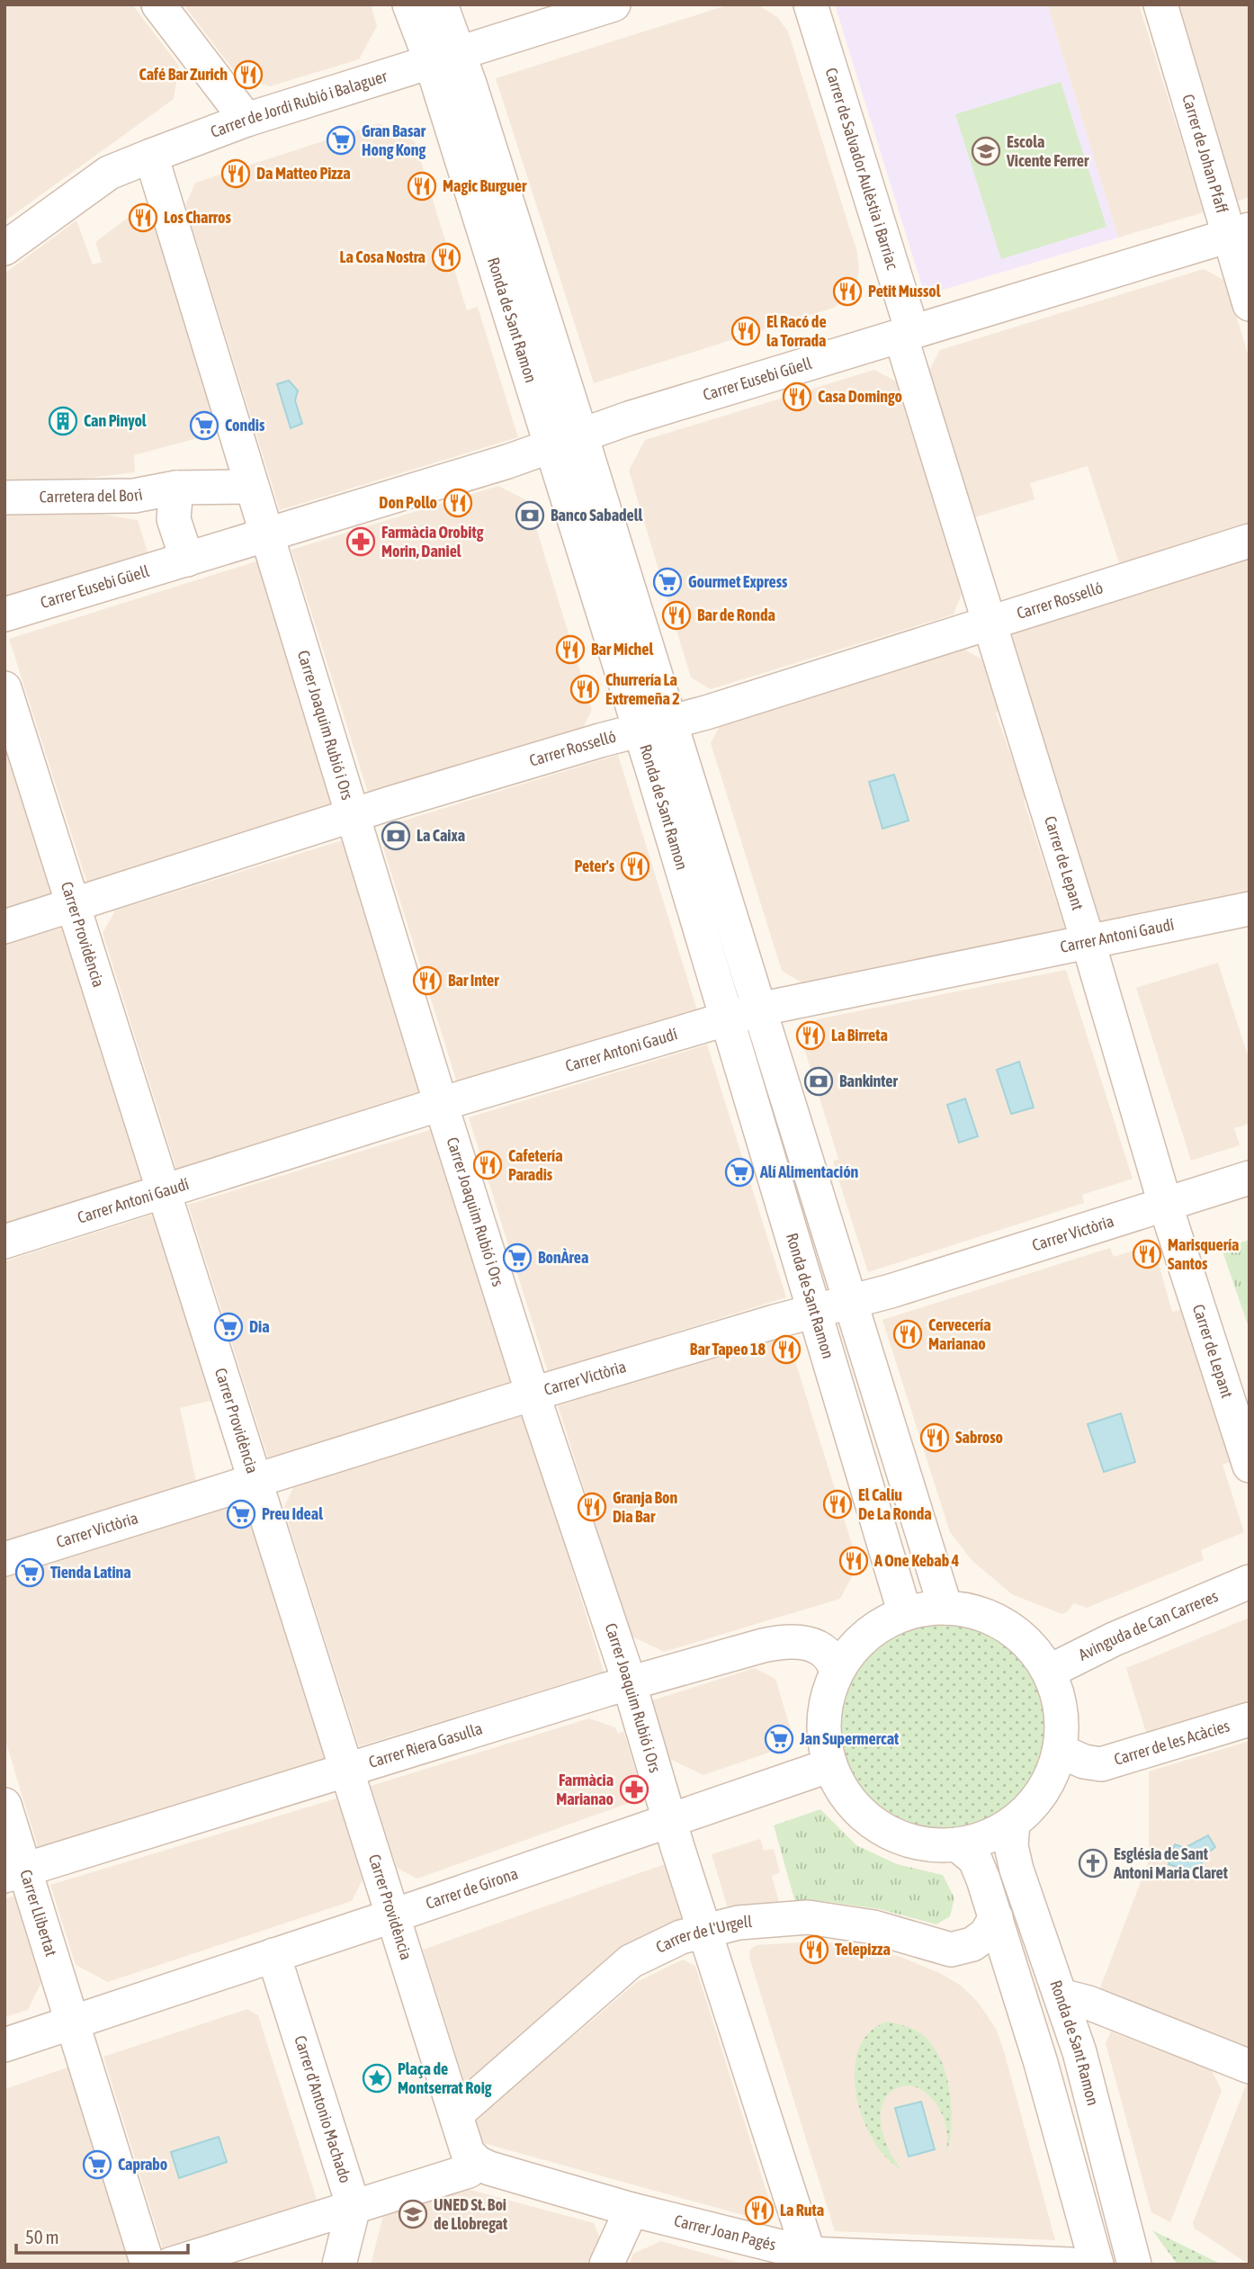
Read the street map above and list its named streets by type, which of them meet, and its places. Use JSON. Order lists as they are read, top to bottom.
{
  "streets": {
    "street": [
      "Carrer de Jordi Rubió i Balaguer",
      "Carrer de Johan Pfaff",
      "Carrer de Salvador Aulèstia i Barriac",
      "Ronda de Sant Ramon",
      "Carrer Eusebi Güell",
      "Carretera del Bori",
      "Carrer Rosselló",
      "Carrer Joaquim Rubió i Ors",
      "Carrer de Lepant",
      "Carrer Providència",
      "Carrer Antoni Gaudí",
      "Carrer Victòria",
      "Avinguda de Can Carreres",
      "Carrer de les Acàcies",
      "Carrer Riera Gasulla",
      "Carrer de Girona",
      "Carrer Llibertat",
      "Carrer de l'Urgell",
      "Carrer d'Antonio Machado",
      "Carrer Joan Pagés"
    ]
  },
  "crossings": [
    ["Carrer de Jordi Rubió i Balaguer", "Ronda de Sant Ramon"],
    ["Carrer de Jordi Rubió i Balaguer", "Carrer Joaquim Rubió i Ors"],
    ["Carrer de Johan Pfaff", "Carrer Eusebi Güell"],
    ["Carrer de Salvador Aulèstia i Barriac", "Carrer Eusebi Güell"],
    ["Carrer de Salvador Aulèstia i Barriac", "Carrer de Lepant"],
    ["Ronda de Sant Ramon", "Carrer Eusebi Güell"],
    ["Ronda de Sant Ramon", "Carrer Rosselló"],
    ["Ronda de Sant Ramon", "Carrer Antoni Gaudí"],
    ["Ronda de Sant Ramon", "Carrer Victòria"],
    ["Carrer Eusebi Güell", "Carrer Joaquim Rubió i Ors"],
    ["Carrer Eusebi Güell", "Carrer de Lepant"],
    ["Carretera del Bori", "Carrer Joaquim Rubió i Ors"],
    ["Carrer Rosselló", "Carrer Joaquim Rubió i Ors"],
    ["Carrer Rosselló", "Carrer de Lepant"],
    ["Carrer Rosselló", "Carrer Providència"],
    ["Carrer Joaquim Rubió i Ors", "Carrer Antoni Gaudí"],
    ["Carrer Joaquim Rubió i Ors", "Carrer Victòria"],
    ["Carrer Joaquim Rubió i Ors", "Carrer Riera Gasulla"],
    ["Carrer Joaquim Rubió i Ors", "Carrer de Girona"],
    ["Carrer Joaquim Rubió i Ors", "Carrer de l'Urgell"],
    ["Carrer Joaquim Rubió i Ors", "Carrer Joan Pagés"],
    ["Carrer de Lepant", "Carrer Antoni Gaudí"],
    ["Carrer de Lepant", "Carrer Victòria"],
    ["Carrer Providència", "Carrer Antoni Gaudí"],
    ["Carrer Providència", "Carrer Victòria"],
    ["Carrer Providència", "Carrer Riera Gasulla"],
    ["Carrer Providència", "Carrer de Girona"],
    ["Carrer Providència", "Carrer de l'Urgell"],
    ["Carrer Providència", "Carrer Joan Pagés"],
    ["Carrer Riera Gasulla", "Carrer Llibertat"],
    ["Carrer de Girona", "Carrer Llibertat"],
    ["Carrer de Girona", "Carrer d'Antonio Machado"]
  ],
  "places": {
    "restaurant": [
      "Café Bar Zurich",
      "Da Matteo Pizza",
      "Magic Burguer",
      "Los Charros",
      "La Cosa Nostra",
      "Petit Mussol",
      "El Racó de la Torrada",
      "Casa Domingo",
      "Don Pollo",
      "Bar de Ronda",
      "Bar Michel",
      "Churrería La Extremeña 2",
      "Peter's",
      "Bar Inter",
      "La Birreta",
      "Cafetería Paradis",
      "Marisquería Santos",
      "Cervecería Marianao",
      "Bar Tapeo 18",
      "Sabroso",
      "El Caliu De La Ronda",
      "Granja Bon Dia Bar",
      "A One Kebab 4",
      "Telepizza",
      "La Ruta"
    ],
    "supermarket": [
      "Gran Basar Hong Kong",
      "Condis",
      "Gourmet Express",
      "Alí Alimentación",
      "BonÀrea",
      "Dia",
      "Preu Ideal",
      "Tienda Latina",
      "Jan Supermercat",
      "Caprabo"
    ],
    "school or university": ["Escola Vicente Ferrer", "UNED St. Boi de Llobregat"],
    "building": ["Can Pinyol"],
    "bank": ["Banco Sabadell", "La Caixa", "Bankinter"],
    "pharmacy": ["Farmàcia Orobitg Morin, Daniel", "Farmàcia Marianao"],
    "church": ["Església de Sant Antoni Maria Claret"],
    "place": ["Plaça de Montserrat Roig"]
  },
  "scale_bar": "50 m"
}
